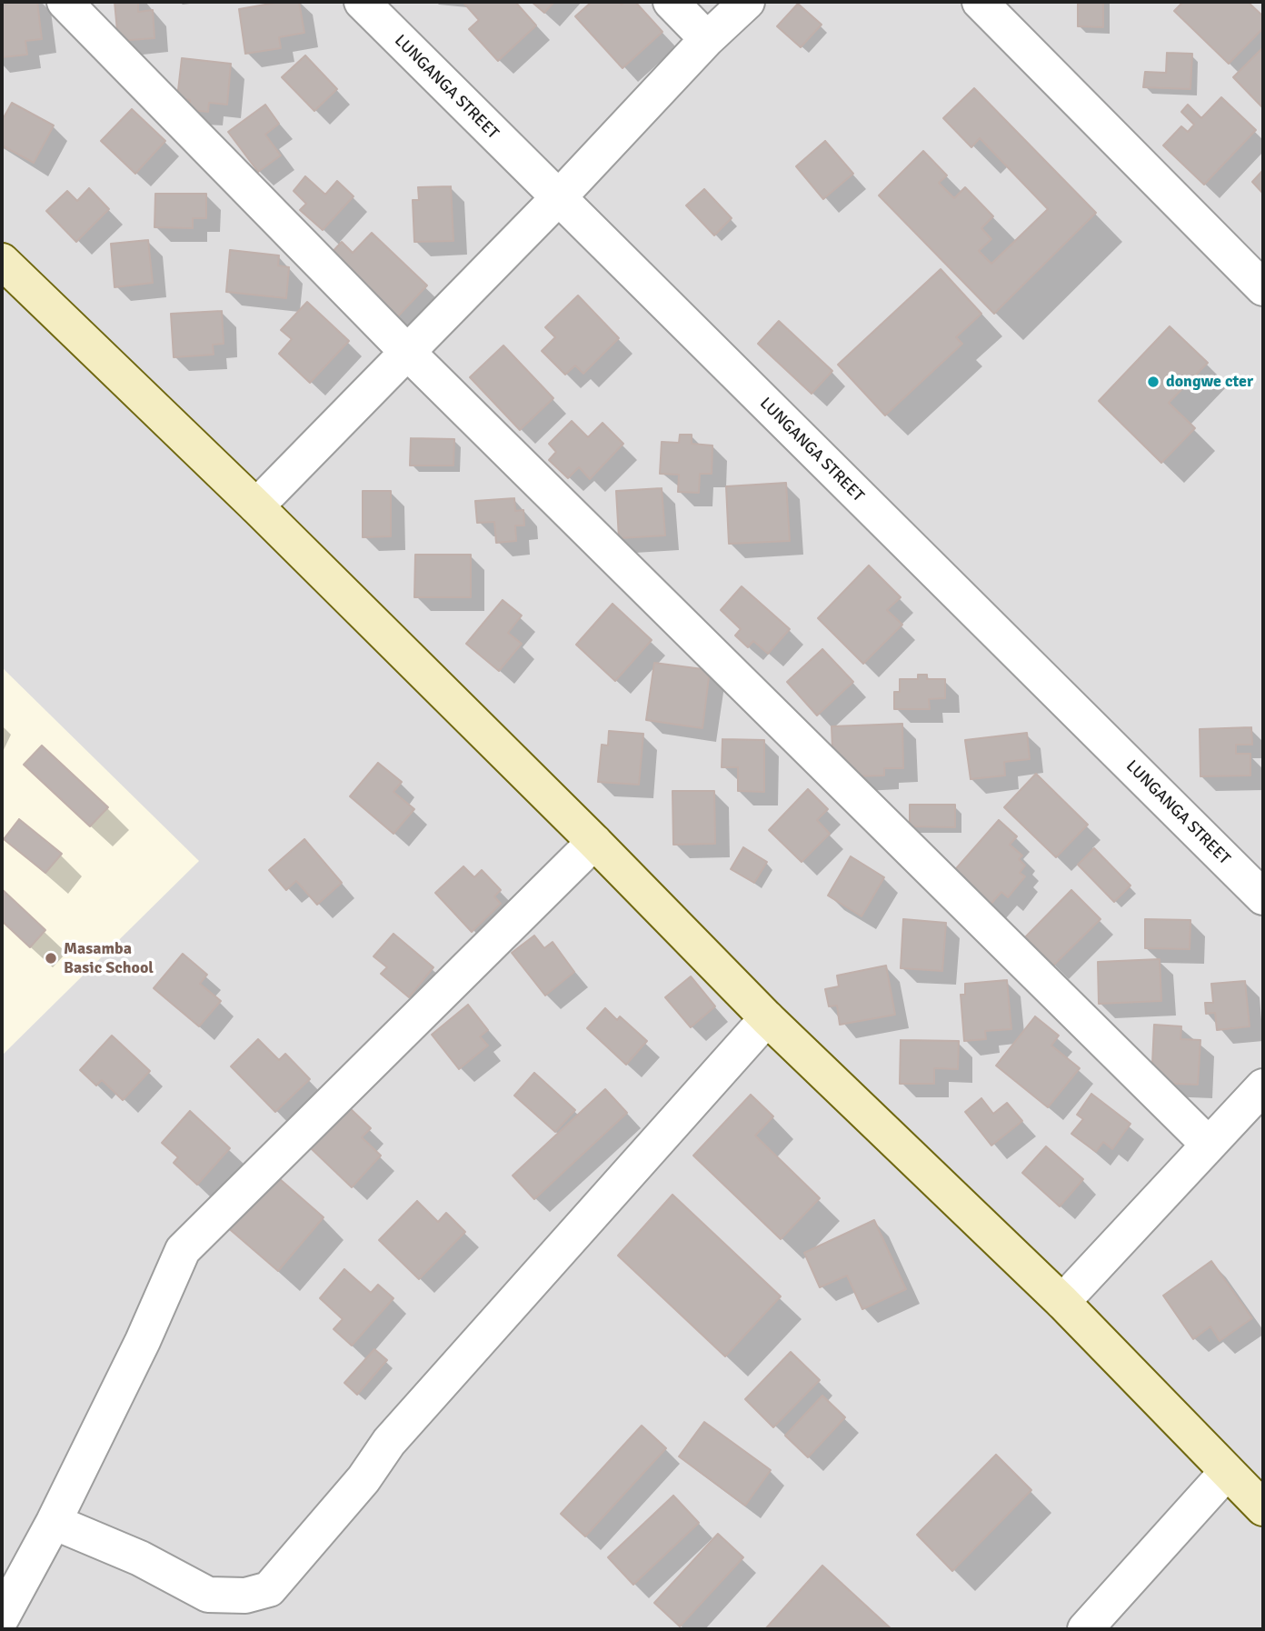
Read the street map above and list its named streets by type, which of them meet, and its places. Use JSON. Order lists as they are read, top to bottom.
{
  "streets": {
    "street": ["LUNGANGA STREET"]
  },
  "places": ["dongwe cter", "Masamba Basic School"]
}
